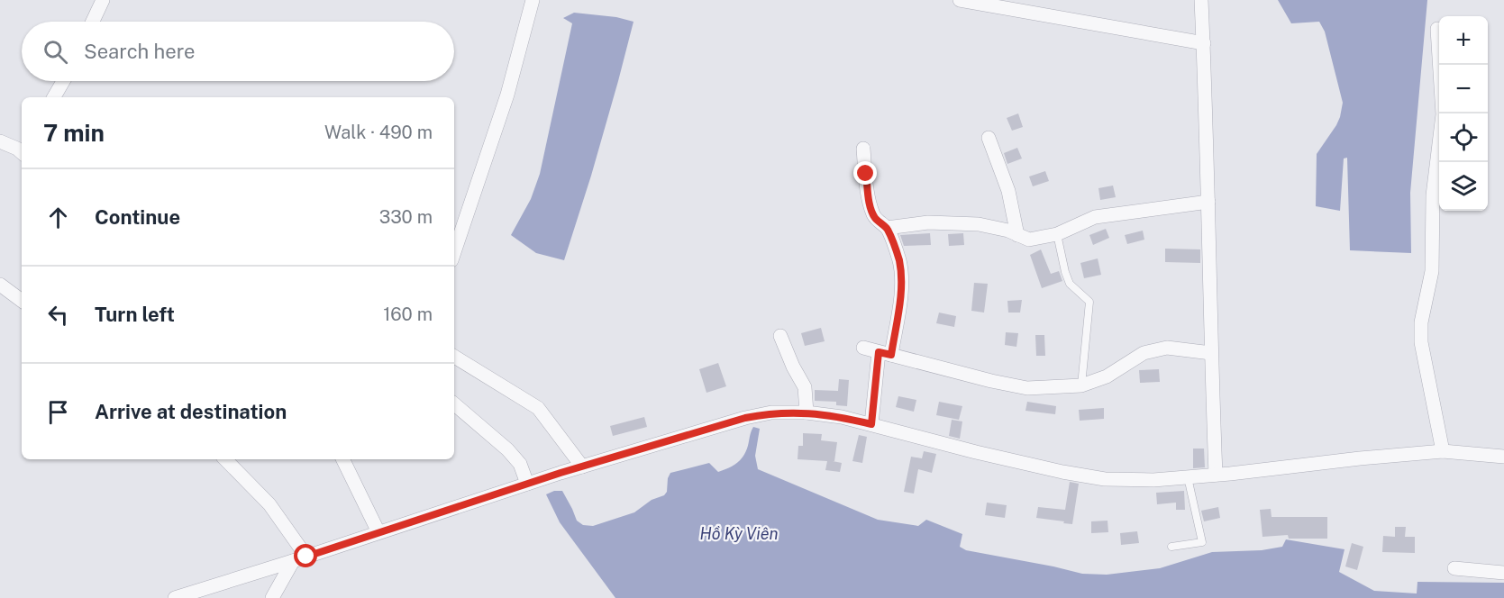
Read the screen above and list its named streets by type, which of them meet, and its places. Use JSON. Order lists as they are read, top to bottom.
{
  "water": ["Hồ Kỳ Viên"],
  "page": {
    "map_buttons": ["+", "−"],
    "search": "Search here",
    "heading": ["7 min", "Walk · 490 m"],
    "list": [
      ["Continue", "330 m"],
      ["Turn left", "160 m"],
      "Arrive at destination"
    ]
  }
}
